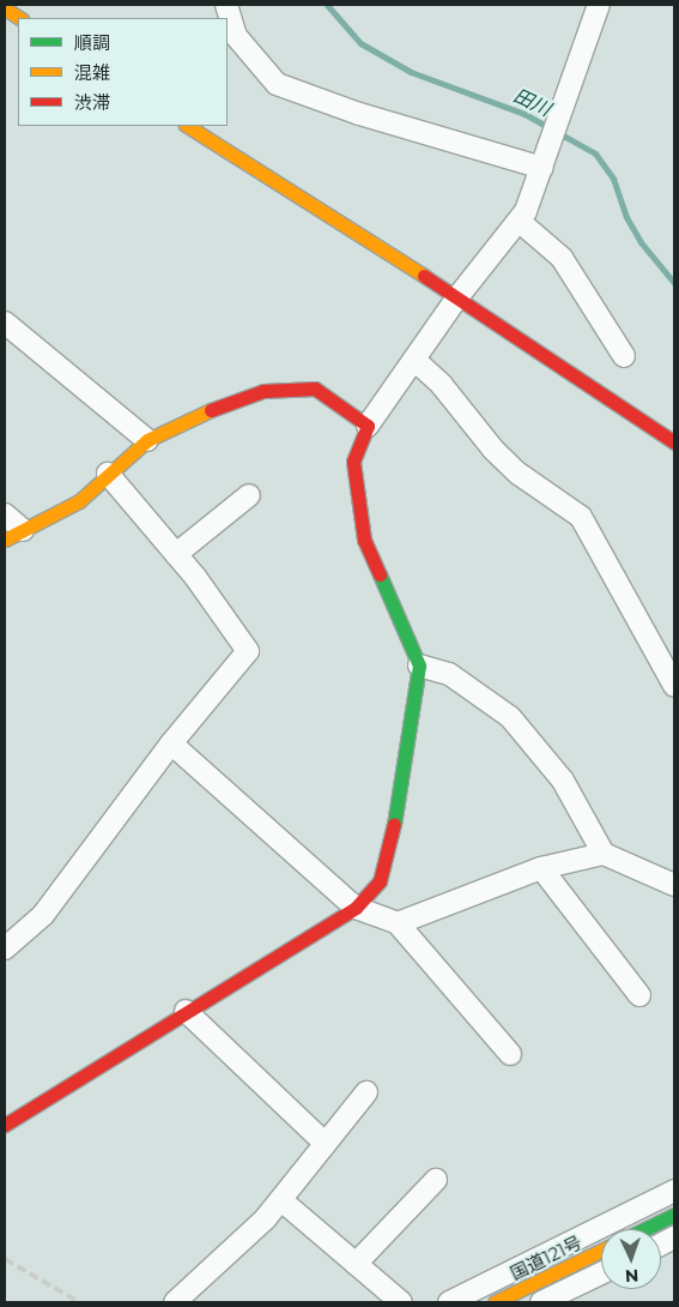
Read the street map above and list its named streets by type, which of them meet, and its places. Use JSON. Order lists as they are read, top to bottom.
{
  "streets": {
    "main road": ["国道121号"]
  },
  "water": ["田川"],
  "legend": ["順調", "混雑", "渋滞"],
  "north": "bottom"
}
